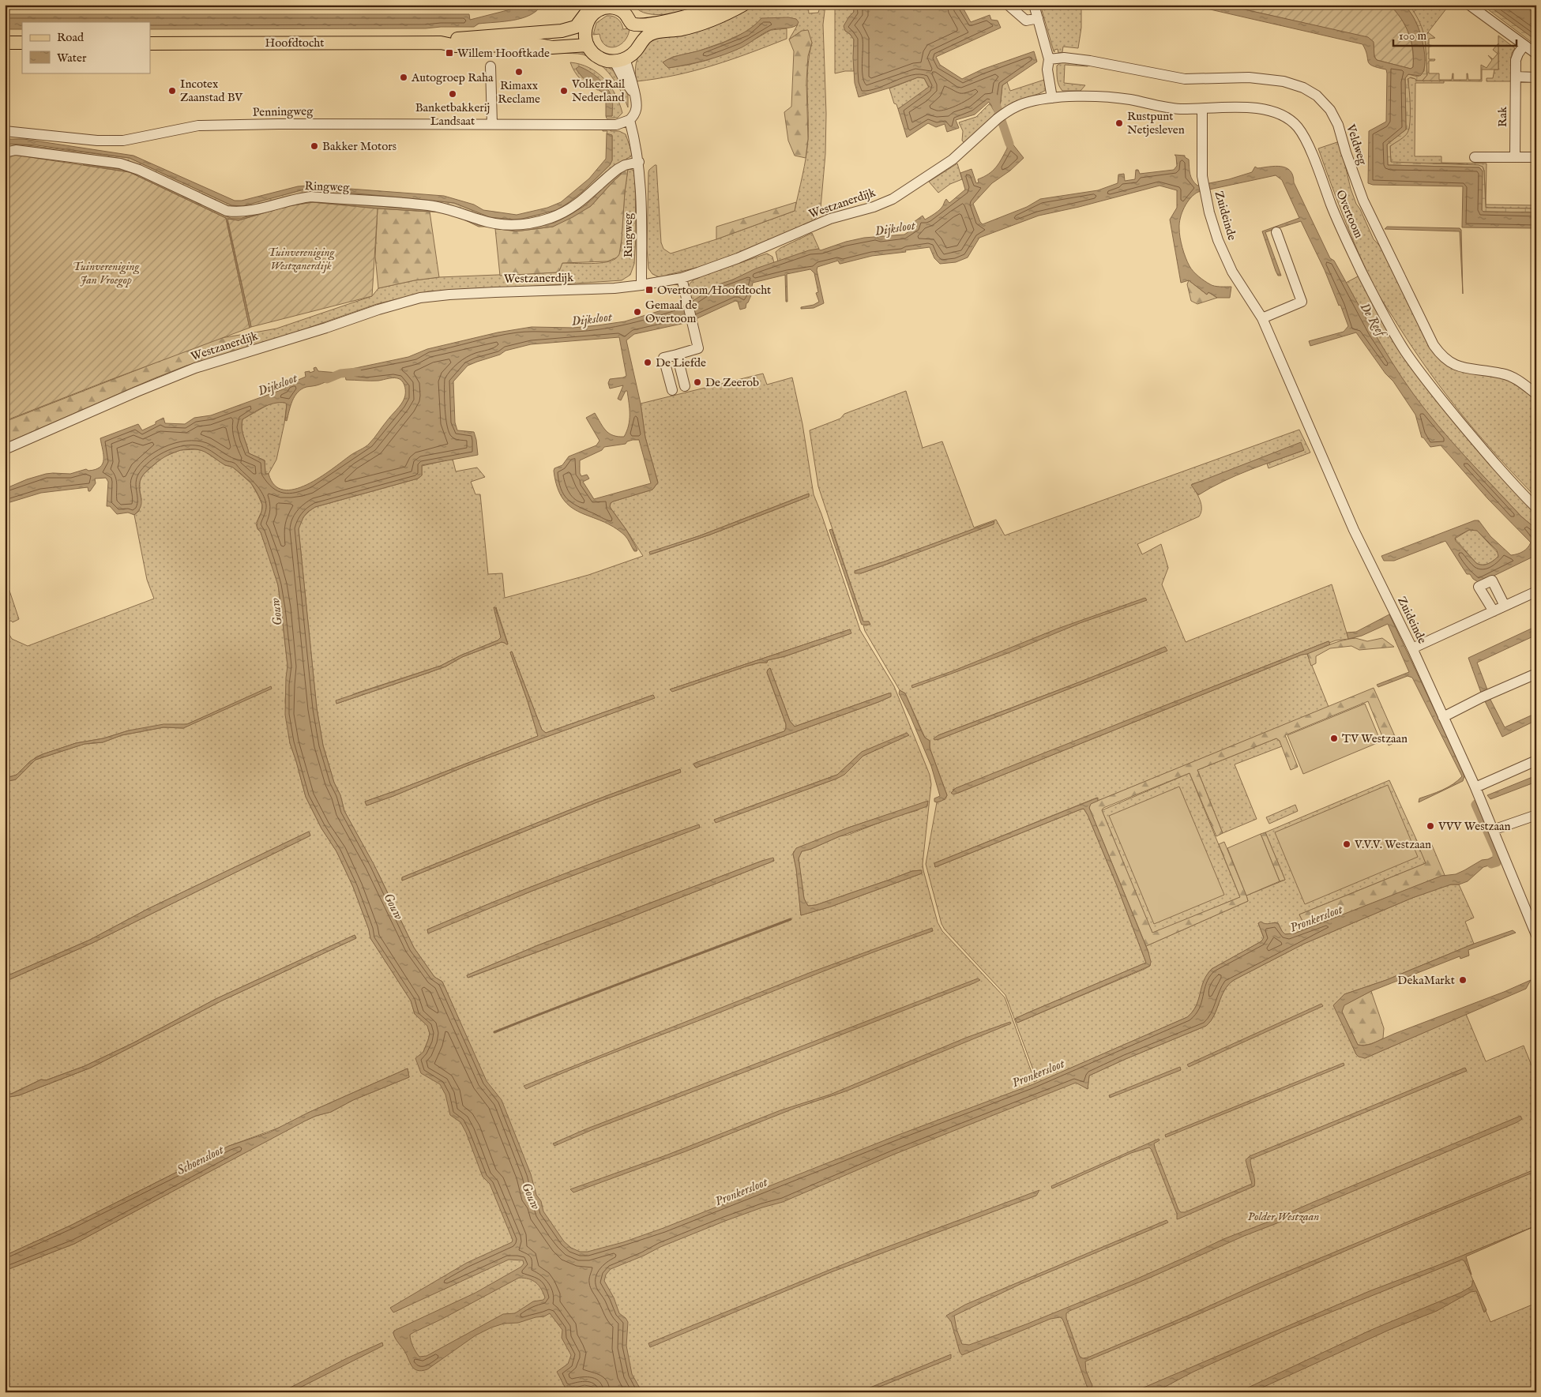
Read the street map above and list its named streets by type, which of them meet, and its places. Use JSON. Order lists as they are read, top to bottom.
{
  "streets": {
    "main road": ["Hoofdtocht"],
    "street": [
      "Penningweg",
      "Rak",
      "Veldweg",
      "Ringweg",
      "Westzanerdijk",
      "Overtoom",
      "Zuideinde"
    ]
  },
  "crossings": [
    ["Penningweg", "Ringweg"],
    ["Ringweg", "Westzanerdijk"],
    ["Westzanerdijk", "Overtoom"],
    ["Overtoom", "Zuideinde"]
  ],
  "water": [
    "Dijksloot",
    "De Reef",
    "Gouw",
    "Pronkersloot",
    "Schoensloot"
  ],
  "parks": ["Tuinvereniging Westzanerdijk", "Tuinvereniging Jan Vroegop", "Polder Westzaan"],
  "places": {
    "transit": ["Willem Hooftkade", "Overtoom/Hoofdtocht"],
    "other": [
      "Rimaxx Reclame",
      "Autogroep Raha",
      "Incotex Zaanstad BV",
      "VolkerRail Nederland",
      "Banketbakkerij Landsaat",
      "Rustpunt Netjesleven",
      "Bakker Motors",
      "Gemaal de Overtoom",
      "De Liefde",
      "De Zeerob",
      "TV Westzaan",
      "VVV Westzaan",
      "V.V.V. Westzaan",
      "DekaMarkt"
    ]
  },
  "legend": ["Road", "Water"],
  "scale_bar": "100 m"
}
